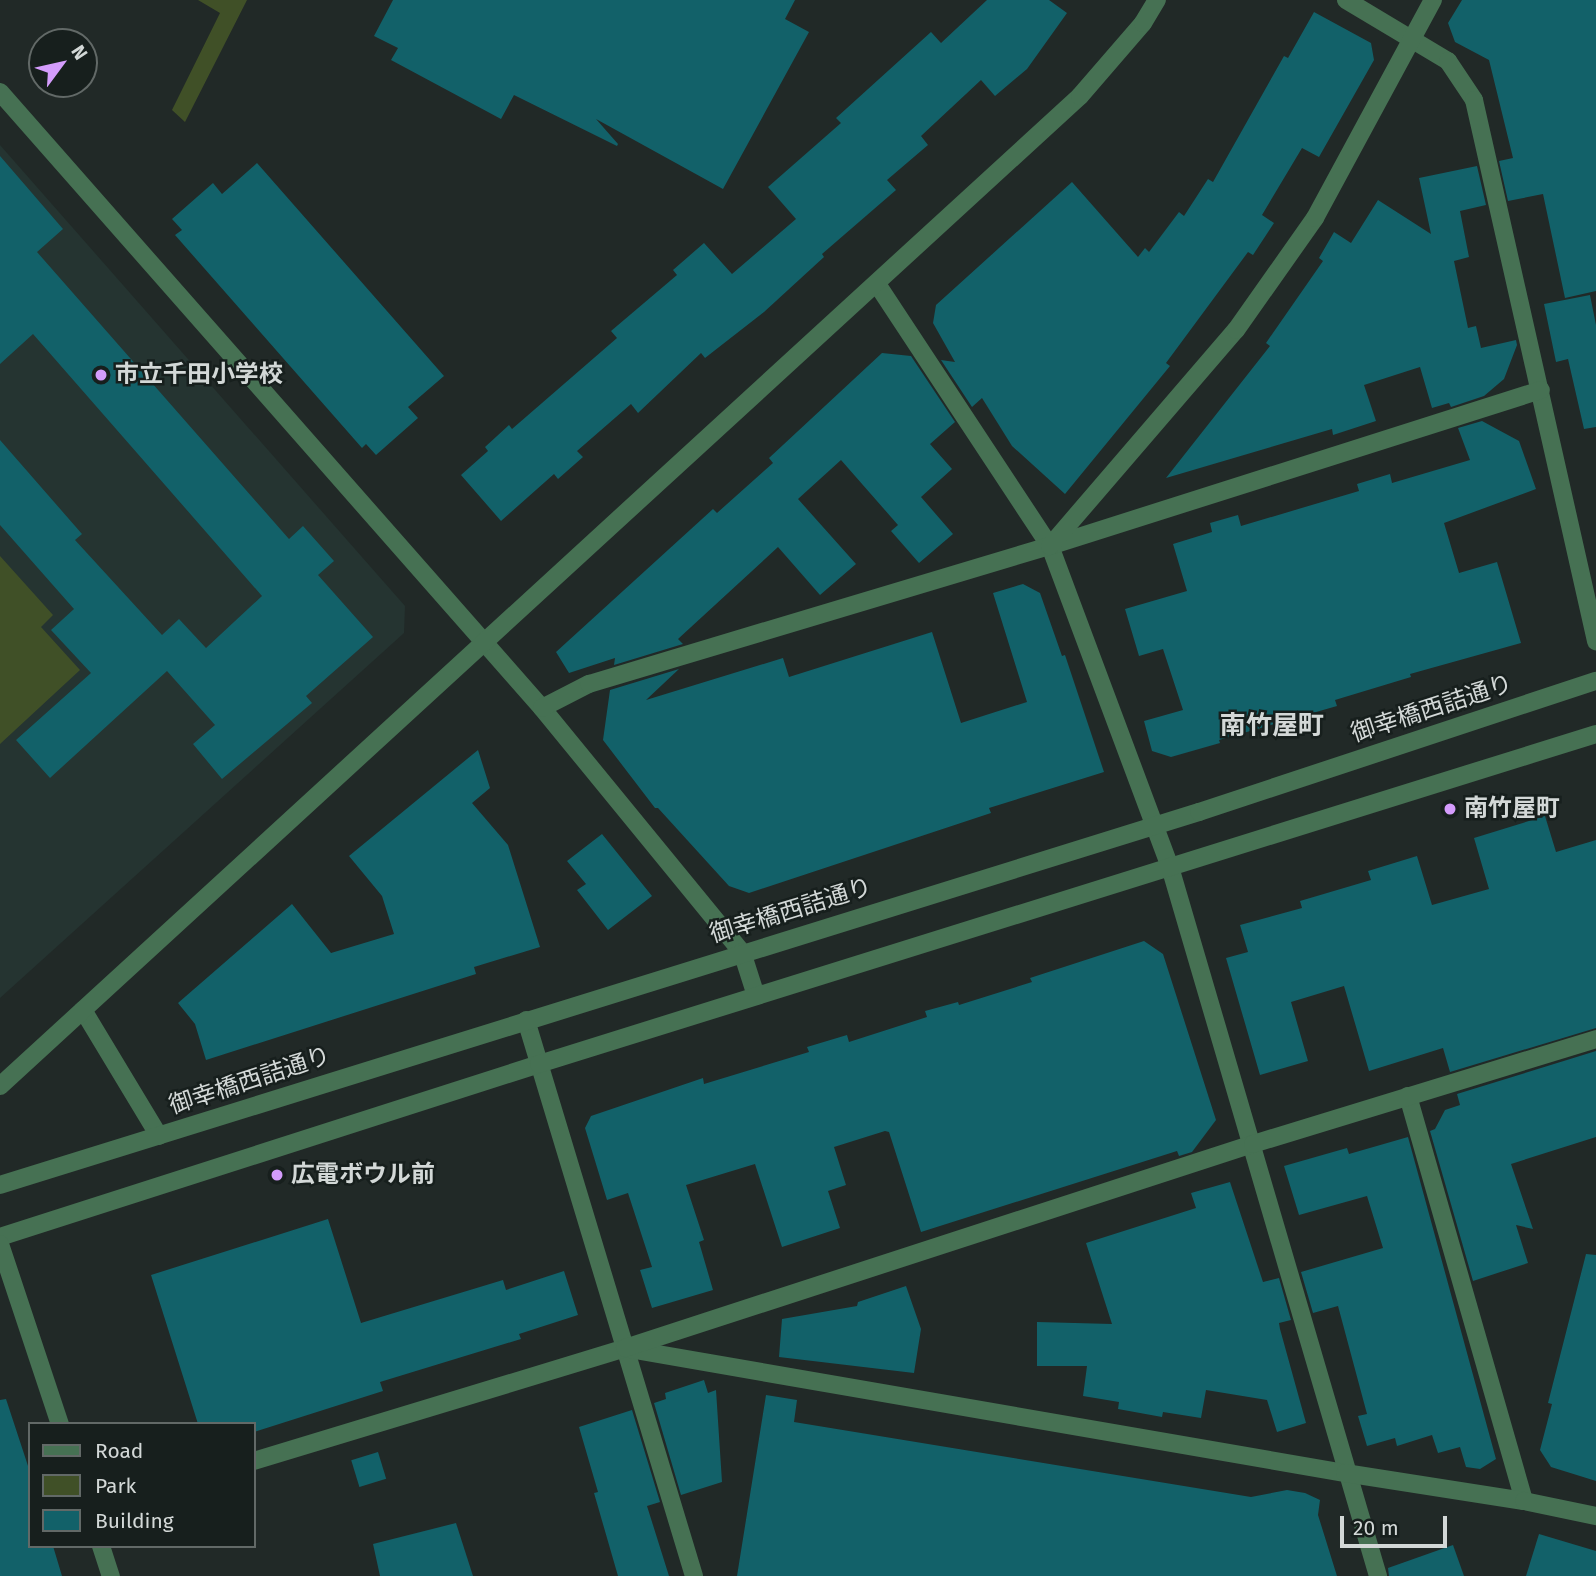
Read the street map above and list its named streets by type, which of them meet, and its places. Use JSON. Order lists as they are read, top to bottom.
{
  "streets": {
    "street": ["御幸橋西詰通り"]
  },
  "districts": ["南竹屋町"],
  "places": ["市立千田小学校", "南竹屋町", "広電ボウル前"],
  "legend": ["Road", "Park", "Building"],
  "scale_bar": "20 m",
  "north": "top right"
}
